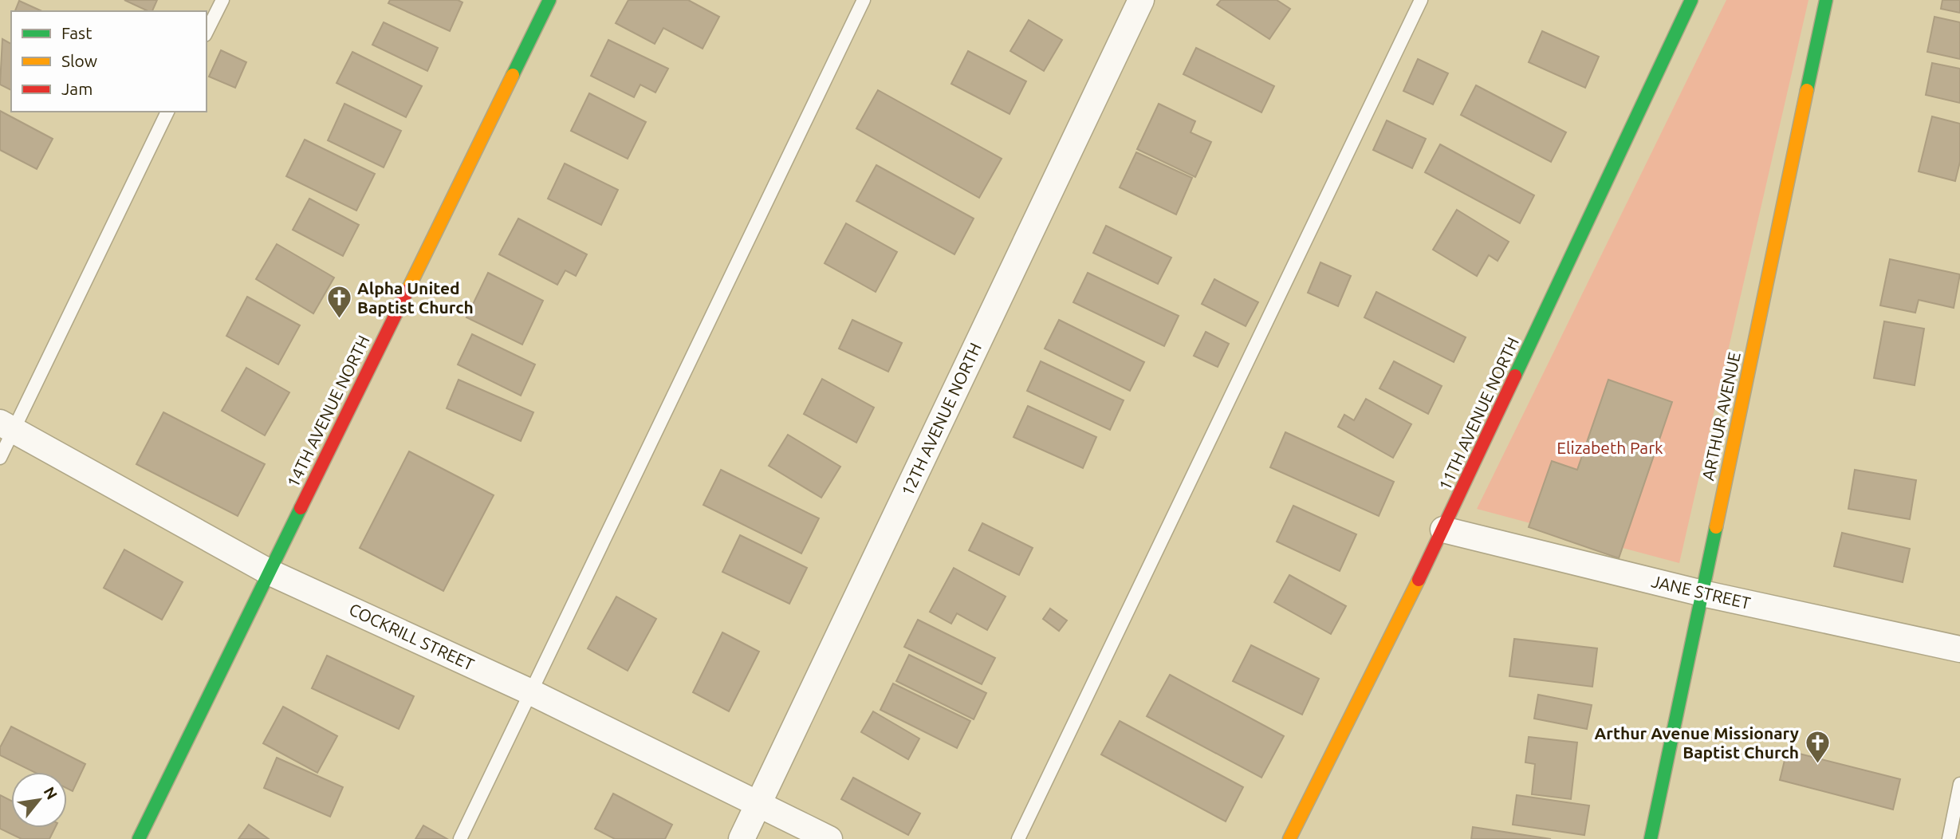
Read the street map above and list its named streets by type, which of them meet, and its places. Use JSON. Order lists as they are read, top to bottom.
{
  "streets": {
    "street": [
      "14TH AVENUE NORTH",
      "11TH AVENUE NORTH",
      "ARTHUR AVENUE",
      "12TH AVENUE NORTH",
      "JANE STREET",
      "COCKRILL STREET"
    ]
  },
  "crossings": [
    ["14TH AVENUE NORTH", "COCKRILL STREET"],
    ["11TH AVENUE NORTH", "JANE STREET"],
    ["ARTHUR AVENUE", "JANE STREET"],
    ["12TH AVENUE NORTH", "COCKRILL STREET"]
  ],
  "parks": ["Elizabeth Park"],
  "places": {
    "church": ["Alpha United Baptist Church", "Arthur Avenue Missionary Baptist Church"]
  },
  "legend": ["Fast", "Slow", "Jam"],
  "north": "top right"
}
